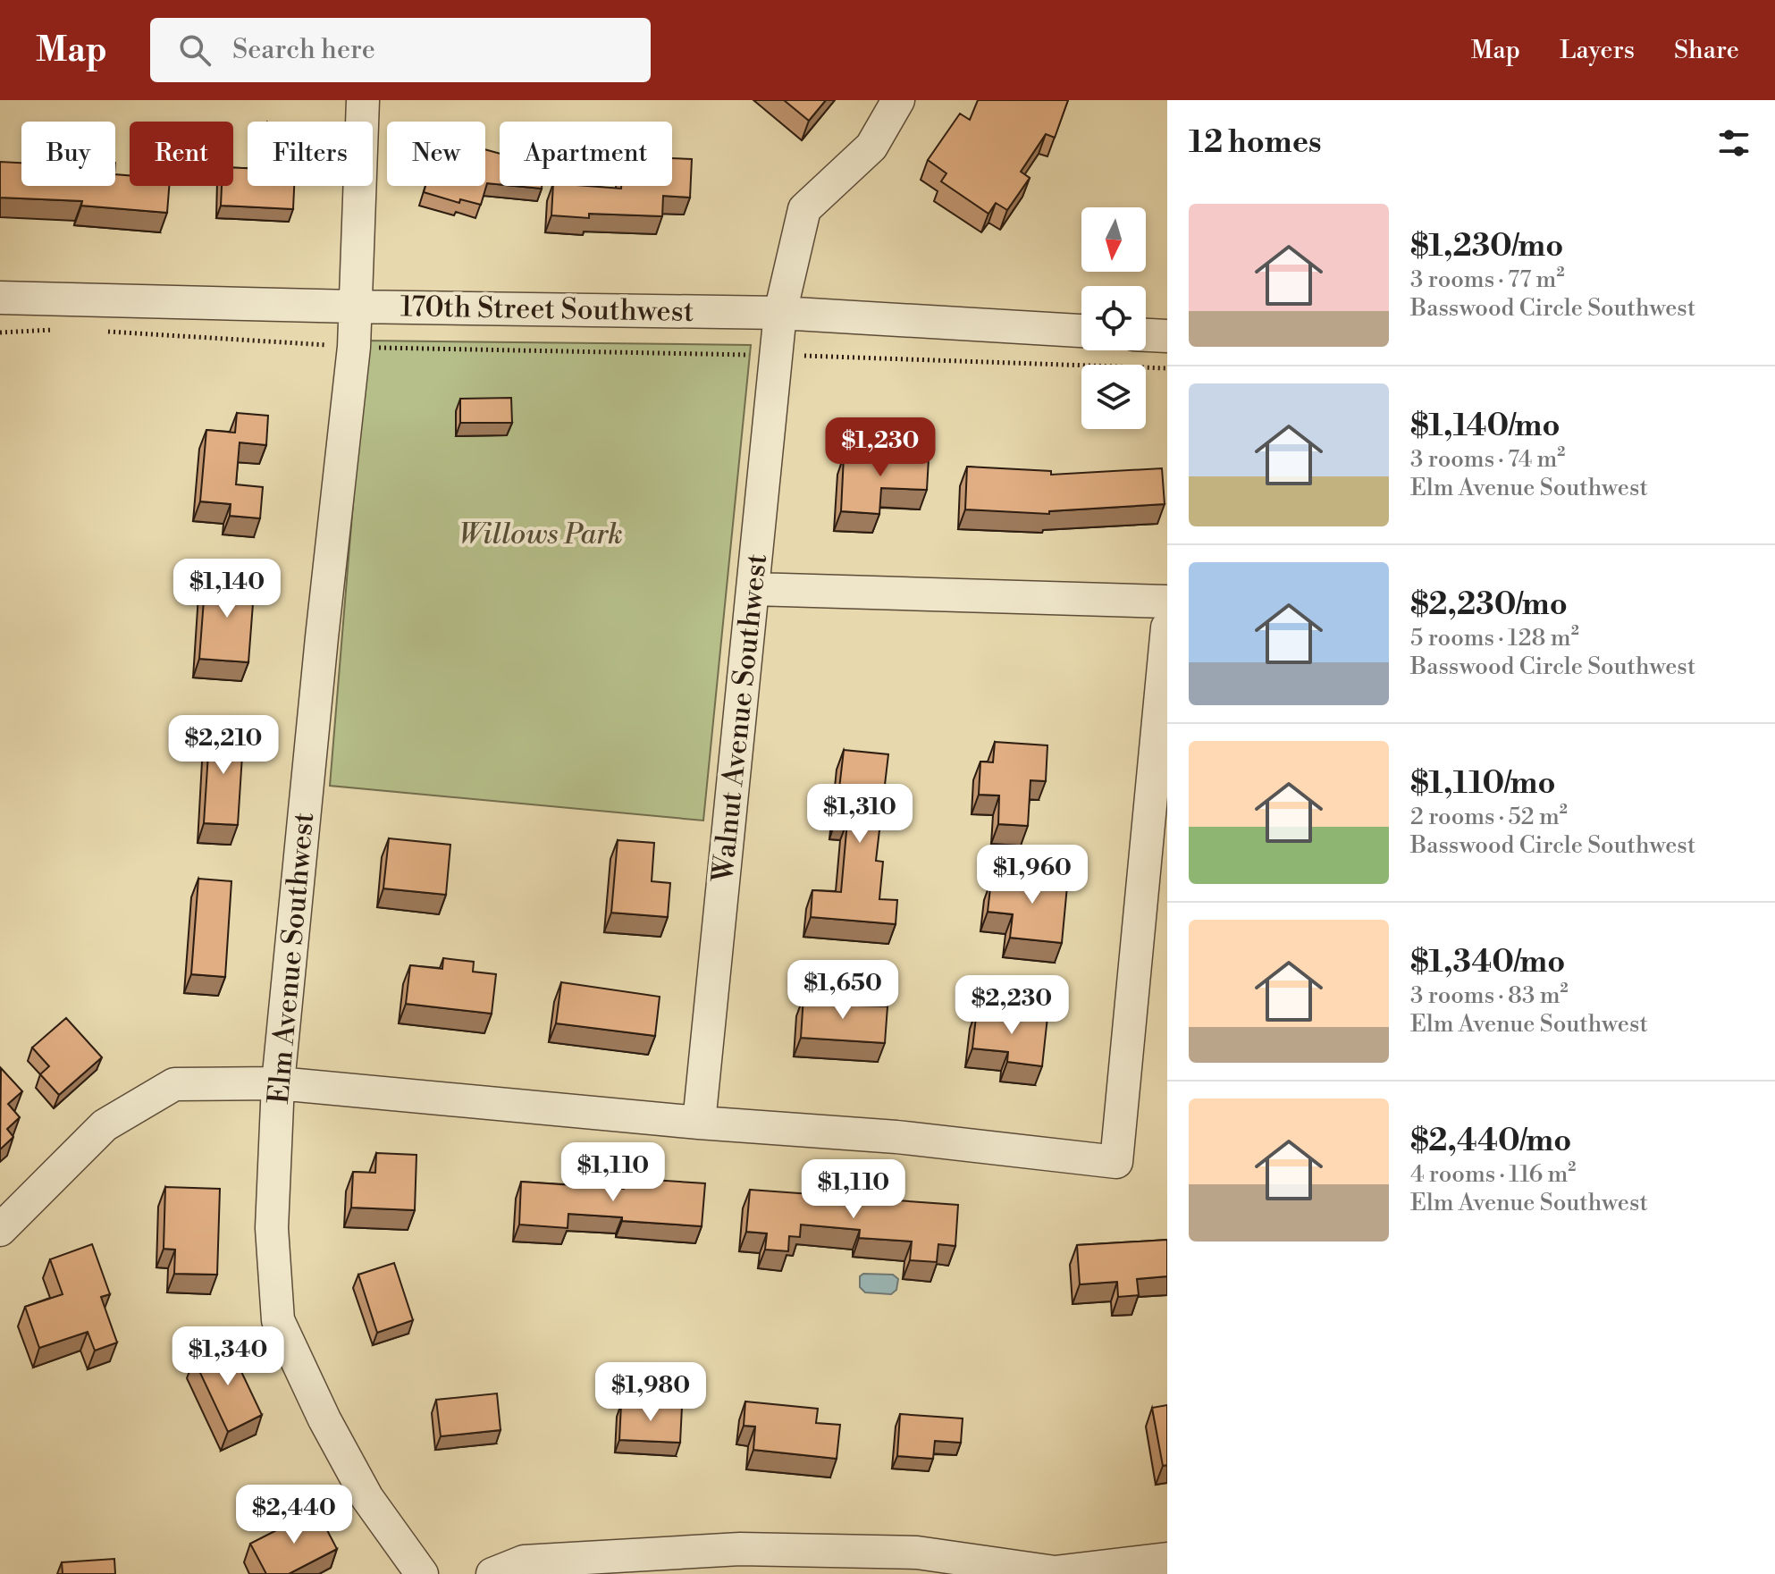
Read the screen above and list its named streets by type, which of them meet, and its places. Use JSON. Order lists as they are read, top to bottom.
{
  "streets": {
    "street": ["170th Street Southwest", "Walnut Avenue Southwest", "Elm Avenue Southwest"]
  },
  "crossings": [
    ["170th Street Southwest", "Walnut Avenue Southwest"],
    ["170th Street Southwest", "Elm Avenue Southwest"]
  ],
  "parks": ["Willows Park"],
  "north": "bottom",
  "page": {
    "header": "Map",
    "search": "Search here",
    "nav": ["Map", "Layers", "Share"],
    "heading": "12 homes",
    "chip": [
      "Buy",
      "Rent",
      "Filters",
      "New",
      "Apartment"
    ],
    "list": [
      {
        "name": "$1,230/mo",
        "note": "3 rooms · 77 m² · Basswood Circle Southwest"
      },
      {
        "name": "$1,140/mo",
        "note": "3 rooms · 74 m² · Elm Avenue Southwest"
      },
      {
        "name": "$2,230/mo",
        "note": "5 rooms · 128 m² · Basswood Circle Southwest"
      },
      {
        "name": "$1,110/mo",
        "note": "2 rooms · 52 m² · Basswood Circle Southwest"
      },
      {
        "name": "$1,340/mo",
        "note": "3 rooms · 83 m² · Elm Avenue Southwest"
      },
      {
        "name": "$2,440/mo",
        "note": "4 rooms · 116 m² · Elm Avenue Southwest"
      }
    ],
    "price": [
      "$1,230",
      "$1,140",
      "$2,210",
      "$1,310",
      "$1,960",
      "$1,650",
      "$2,230",
      "$1,110",
      "$1,110",
      "$1,340",
      "$1,980",
      "$2,440"
    ]
  }
}
